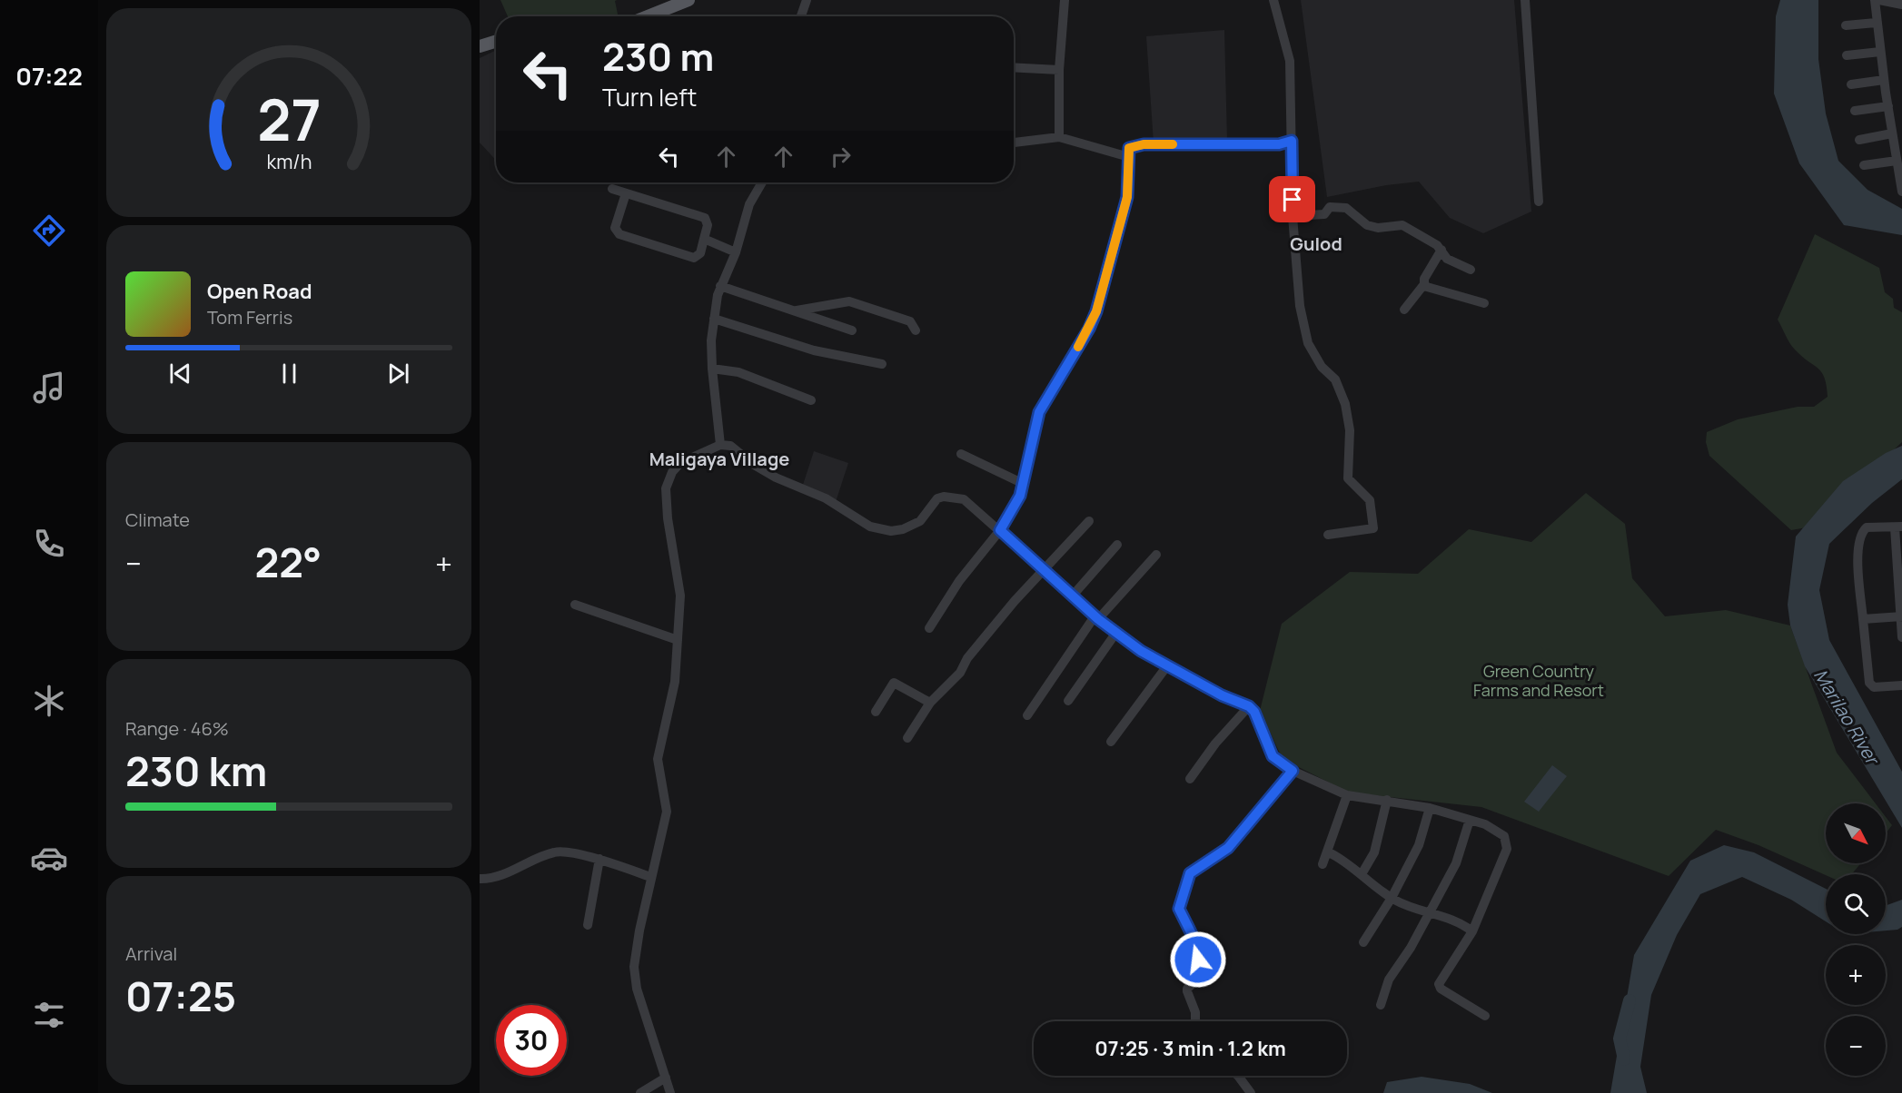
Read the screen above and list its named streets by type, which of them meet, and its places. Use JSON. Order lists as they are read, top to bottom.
{
  "districts": ["Gulod", "Maligaya Village"],
  "water": ["Marilao River"],
  "parks": ["Green Country Farms and Resort"],
  "north": "bottom right",
  "page": {
    "tabs": "07:22",
    "turn": ["230 m", "Turn left"],
    "song": ["Open Road", "Tom Ferris"],
    "tile": [
      "Climate",
      ["Range · 46%", "230 km"],
      ["Arrival", "07:25"]
    ],
    "heat": ["−", "22°", "+"],
    "map_buttons": ["+", "−"],
    "limit": "30",
    "trip": "07:25 · 3 min · 1.2 km",
    "gauge": ["27", "km/h"]
  }
}
